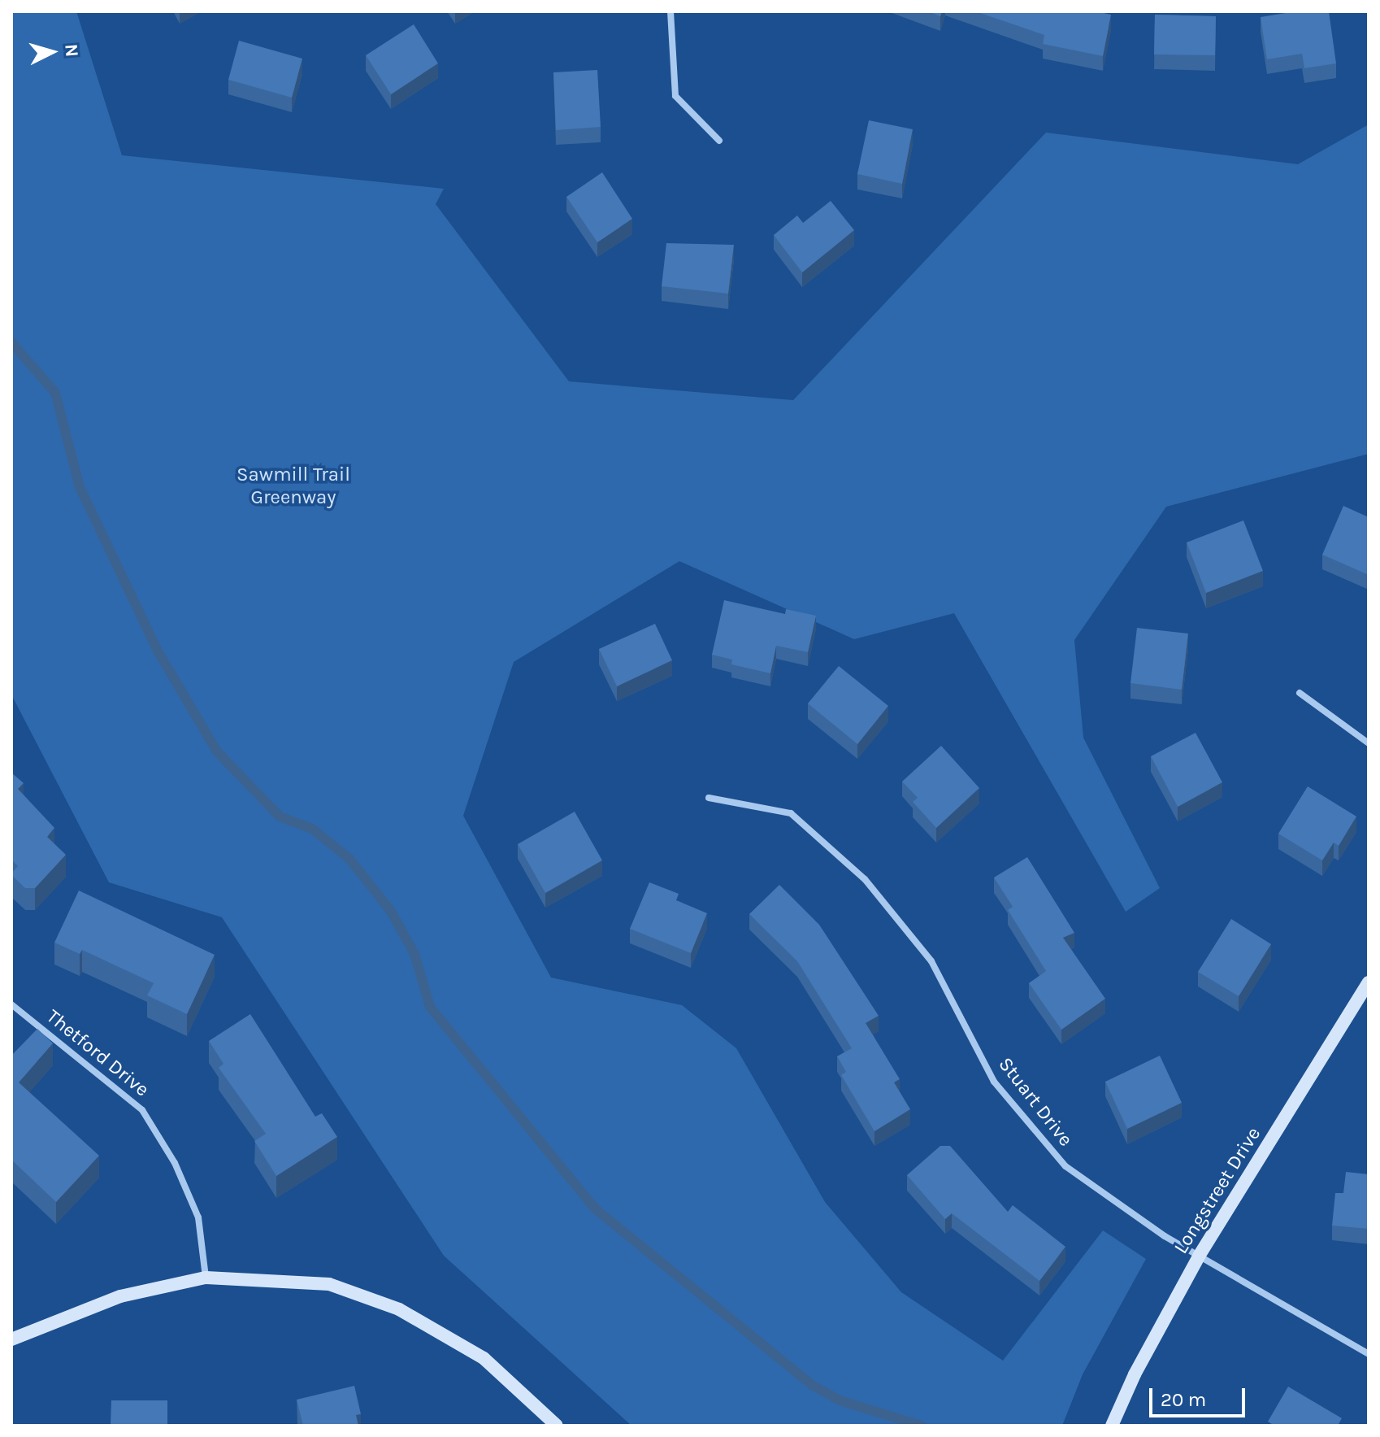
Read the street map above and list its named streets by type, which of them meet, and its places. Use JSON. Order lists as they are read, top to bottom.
{
  "streets": {
    "street": ["Thetford Drive", "Stuart Drive", "Longstreet Drive"]
  },
  "crossings": [
    ["Stuart Drive", "Longstreet Drive"]
  ],
  "parks": ["Sawmill Trail Greenway"],
  "scale_bar": "20 m",
  "north": "right"
}
